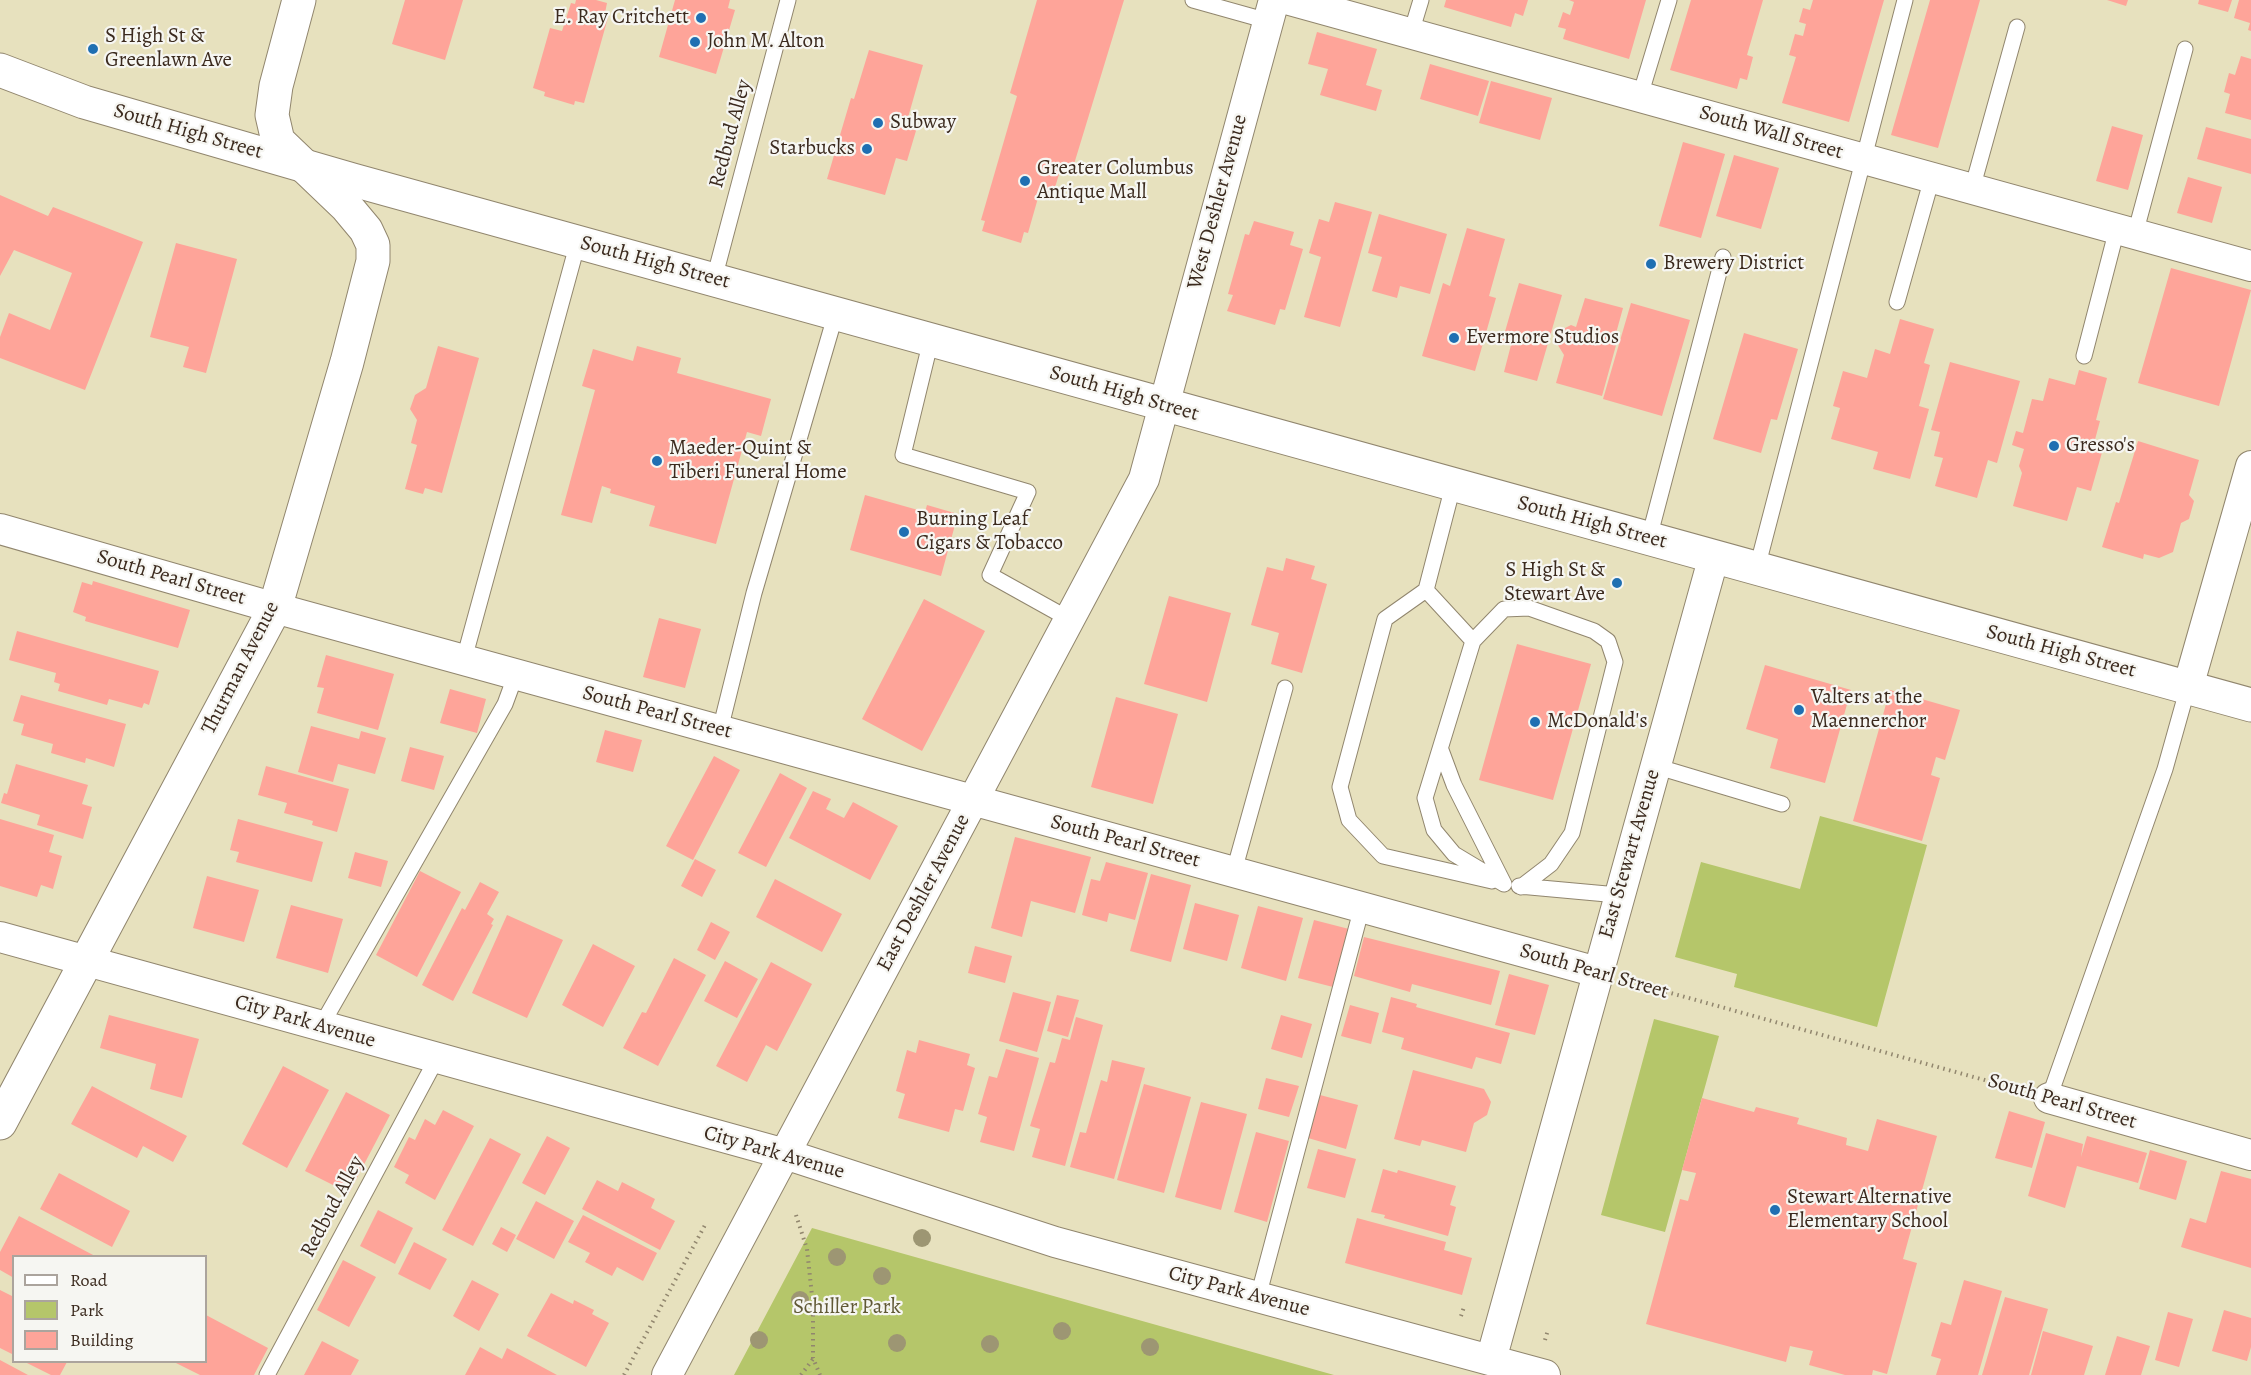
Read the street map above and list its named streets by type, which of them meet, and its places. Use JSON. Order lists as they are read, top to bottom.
{
  "streets": {
    "main road": ["South High Street", "Thurman Avenue"],
    "street": [
      "South Wall Street",
      "West Deshler Avenue",
      "South Pearl Street",
      "East Stewart Avenue",
      "East Deshler Avenue",
      "City Park Avenue"
    ],
    "lane": ["Redbud Alley"]
  },
  "crossings": [
    ["South High Street", "Redbud Alley"],
    ["South High Street", "West Deshler Avenue"],
    ["South High Street", "Thurman Avenue"],
    ["South High Street", "East Stewart Avenue"],
    ["South High Street", "East Deshler Avenue"],
    ["Redbud Alley", "City Park Avenue"],
    ["West Deshler Avenue", "East Deshler Avenue"],
    ["South Pearl Street", "Thurman Avenue"],
    ["South Pearl Street", "East Stewart Avenue"],
    ["South Pearl Street", "East Deshler Avenue"],
    ["Thurman Avenue", "City Park Avenue"],
    ["East Stewart Avenue", "City Park Avenue"],
    ["East Deshler Avenue", "City Park Avenue"]
  ],
  "parks": ["Schiller Park"],
  "places": [
    "E. Ray Critchett",
    "John M. Alton",
    "S High St & Greenlawn Ave",
    "Subway",
    "Starbucks",
    "Greater Columbus Antique Mall",
    "Brewery District",
    "Evermore Studios",
    "Gresso's",
    "Maeder-Quint & Tiberi Funeral Home",
    "Burning Leaf Cigars & Tobacco",
    "S High St & Stewart Ave",
    "Valters at the Maennerchor",
    "McDonald's",
    "Stewart Alternative Elementary School"
  ],
  "legend": ["Road", "Park", "Building"]
}
